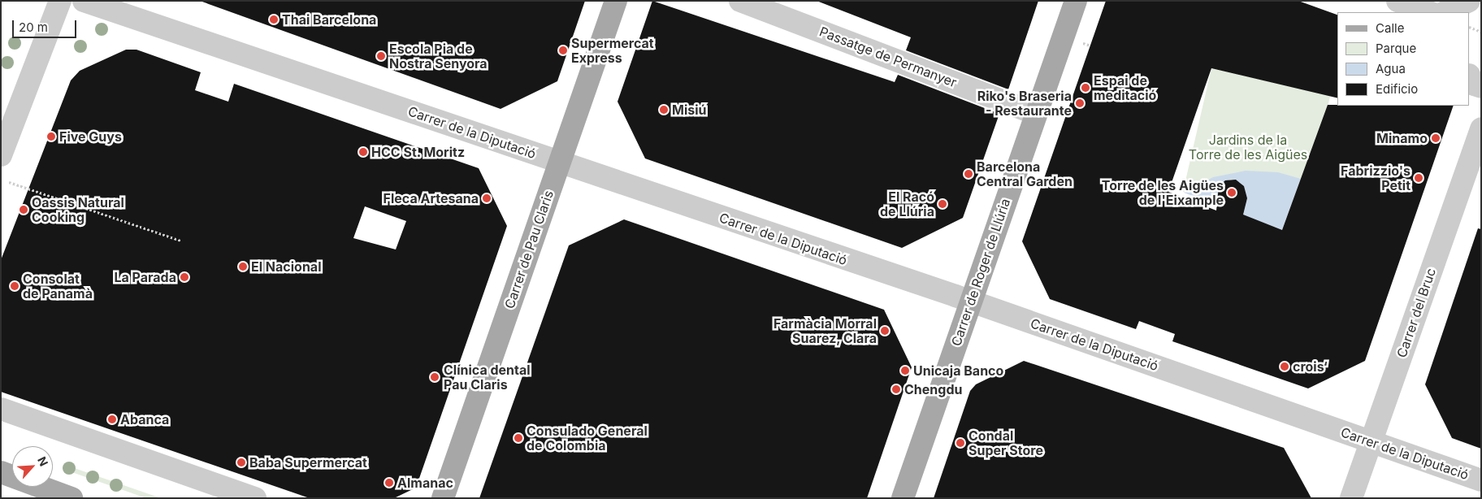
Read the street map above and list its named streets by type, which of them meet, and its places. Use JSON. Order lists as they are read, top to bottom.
{
  "streets": {
    "main road": ["Carrer de Pau Claris", "Carrer de Roger de Llúria"],
    "street": ["Passatge de Permanyer", "Carrer de la Diputació", "Carrer del Bruc"]
  },
  "crossings": [
    ["Passatge de Permanyer", "Carrer de Roger de Llúria"],
    ["Carrer de la Diputació", "Carrer de Pau Claris"],
    ["Carrer de la Diputació", "Carrer de Roger de Llúria"],
    ["Carrer de la Diputació", "Carrer del Bruc"]
  ],
  "parks": ["Jardins de la Torre de les Aigües"],
  "places": [
    "Thai Barcelona",
    "Supermercat Express",
    "Escola Pia de Nostra Senyora",
    "Espai de meditació",
    "Riko's Braseria - Restaurante",
    "Misiú",
    "Five Guys",
    "Minamo",
    "HCC St. Moritz",
    "Barcelona Central Garden",
    "Fabrizzio's Petit",
    "Torre de les Aigües de l'Eixample",
    "Fleca Artesana",
    "El Racó de Llúria",
    "Oassis Natural Cooking",
    "El Nacional",
    "La Parada",
    "Consolat de Panamà",
    "Farmàcia Morral Suarez, Clara",
    "crois‘",
    "Unicaja Banco",
    "Clínica dental Pau Claris",
    "Chengdu",
    "Abanca",
    "Consulado General de Colombia",
    "Condal Super Store",
    "Baba Supermercat",
    "Almanac"
  ],
  "legend": [
    "Calle",
    "Parque",
    "Agua",
    "Edificio"
  ],
  "scale_bar": "20 m",
  "north": "top right"
}
